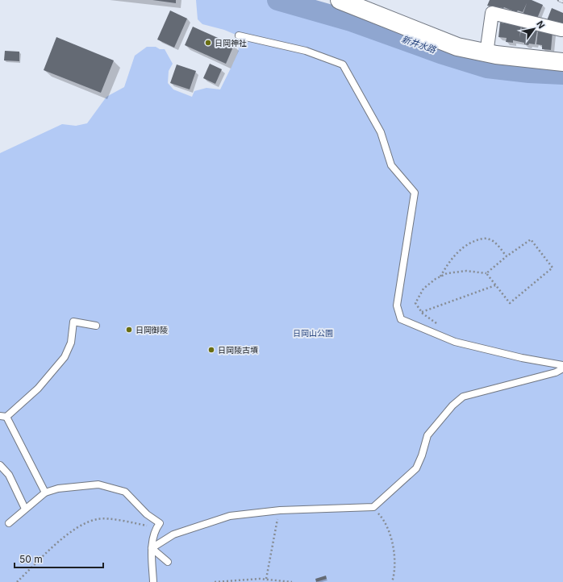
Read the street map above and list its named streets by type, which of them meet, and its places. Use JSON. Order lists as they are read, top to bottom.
{
  "water": ["新井水路"],
  "parks": ["日岡山公園"],
  "places": ["日岡神社", "日岡御陵", "日岡陵古墳"],
  "scale_bar": "50 m",
  "north": "top right"
}
